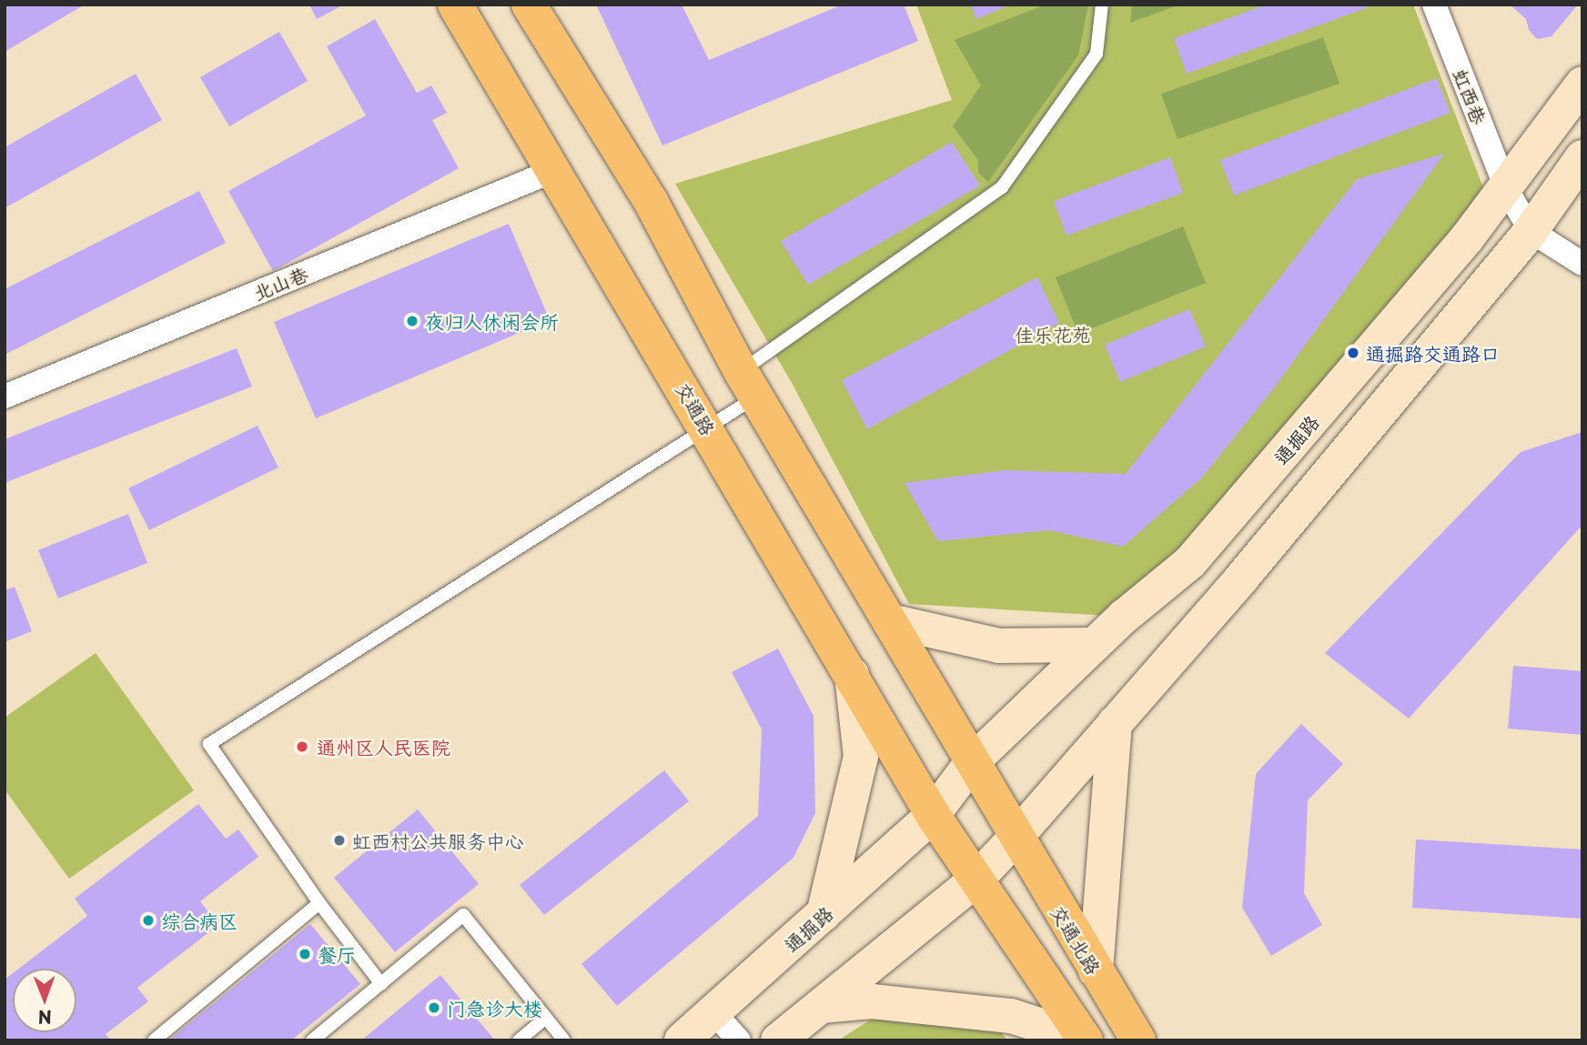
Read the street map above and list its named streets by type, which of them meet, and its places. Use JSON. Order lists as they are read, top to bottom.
{
  "streets": {
    "main road": ["交通路", "通掘路", "交通北路"],
    "street": ["虹西巷", "北山巷"]
  },
  "crossings": [
    ["虹西巷", "通掘路"],
    ["北山巷", "交通路"],
    ["交通路", "通掘路"],
    ["通掘路", "交通北路"]
  ],
  "parks": ["佳乐花苑"],
  "places": [
    "夜归人休闲会所",
    "通掘路交通路口",
    "通州区人民医院",
    "虹西村公共服务中心",
    "综合病区",
    "餐厅",
    "门急诊大楼"
  ],
  "north": "bottom"
}
